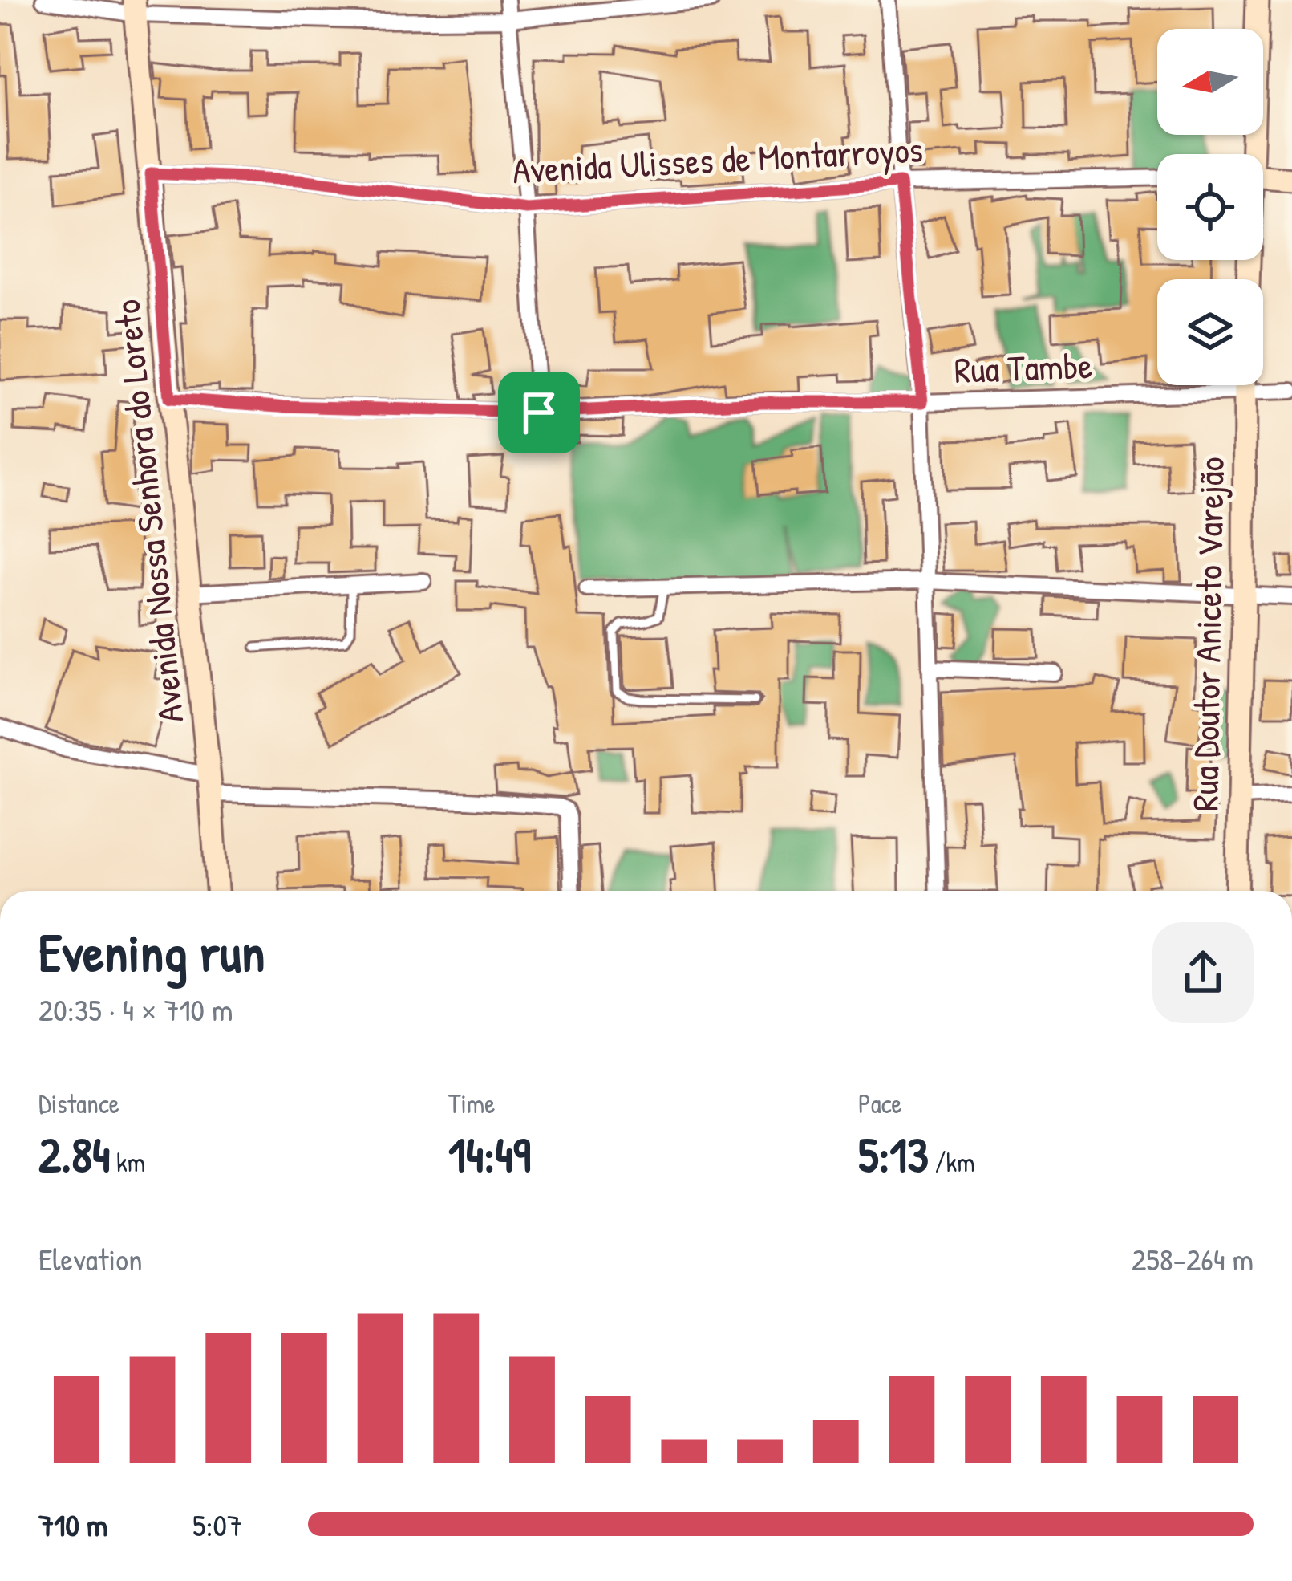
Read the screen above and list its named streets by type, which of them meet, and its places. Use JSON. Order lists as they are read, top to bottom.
{
  "streets": {
    "street": [
      "Avenida Ulisses de Montarroyos",
      "Rua Tambe",
      "Avenida Nossa Senhora do Loreto",
      "Rua Doutor Aniceto Varejão"
    ]
  },
  "crossings": [
    ["Avenida Ulisses de Montarroyos", "Avenida Nossa Senhora do Loreto"],
    ["Rua Tambe", "Avenida Nossa Senhora do Loreto"]
  ],
  "north": "left",
  "page": {
    "heading": ["Evening run", "20:35 · 4 × 710 m"],
    "stats": [
      ["Distance", "2.84 km"],
      ["Time", "14:49"],
      ["Pace", "5:13 /km"]
    ],
    "chart": ["Elevation", "258–264 m"],
    "list": [
      {
        "name": "710 m",
        "note": "5:07"
      }
    ]
  }
}
